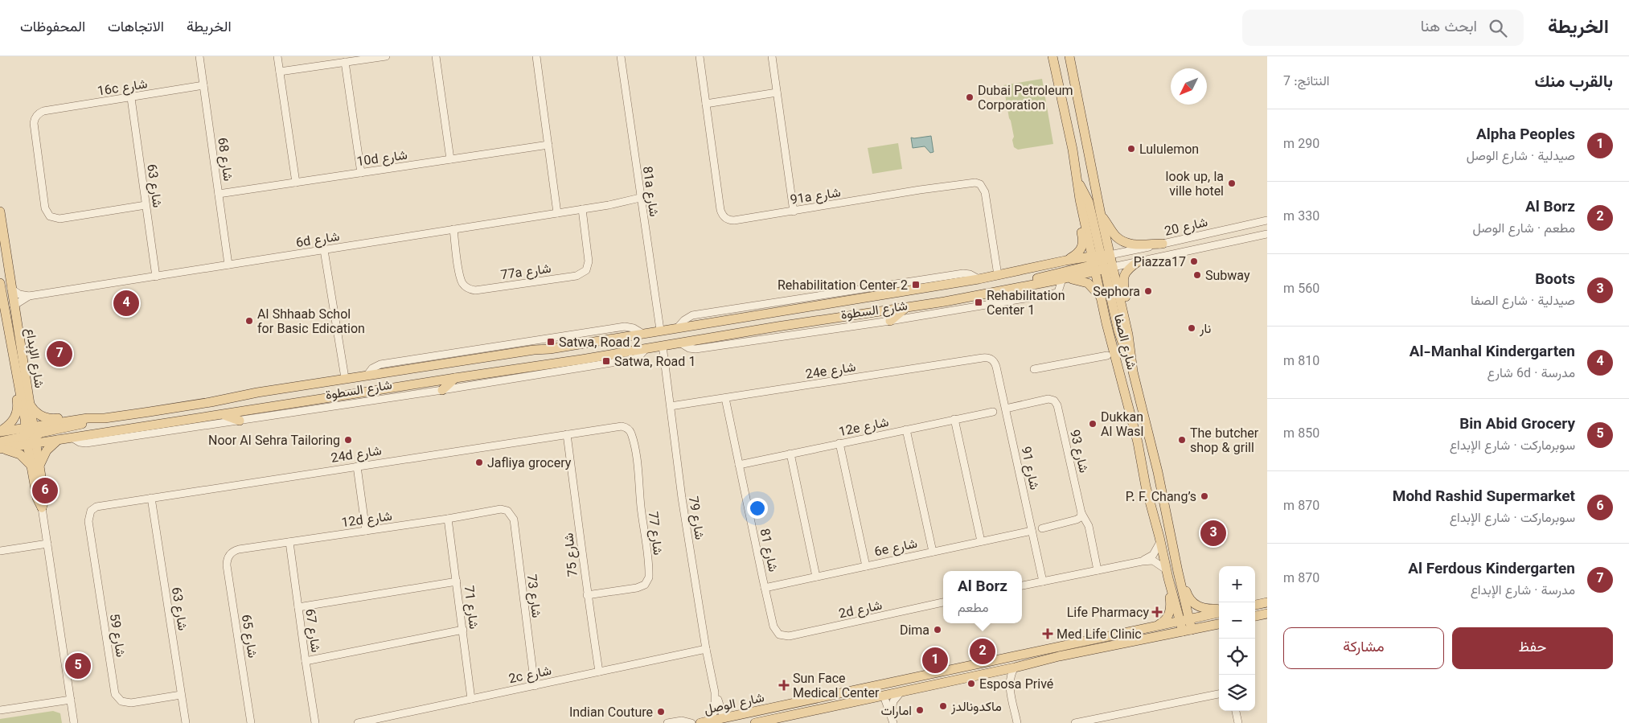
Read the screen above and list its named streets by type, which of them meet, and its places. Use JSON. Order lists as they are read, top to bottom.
{
  "streets": {
    "main road": [
      "شارع السطوة",
      "شارع الصفا",
      "شارع الإبداع",
      "شارع الوصل"
    ],
    "street": [
      "16c شارع",
      "10d شارع",
      "شارع 68",
      "شارع 63",
      "81a شارع",
      "91a شارع",
      "شارع 20",
      "6d شارع",
      "77a شارع",
      "24e شارع",
      "12e شارع",
      "شارع 93",
      "24d شارع",
      "شارع 91",
      "شارع 79",
      "12d شارع",
      "شارع 77",
      "6e شارع",
      "شارع 81",
      "شارع 75",
      "شارع 73",
      "شارع 71",
      "2d شارع",
      "شارع 67",
      "شارع 59",
      "شارع 65",
      "2c شارع"
    ]
  },
  "crossings": [
    ["16c شارع", "شارع 68"],
    ["16c شارع", "شارع 63"],
    ["10d شارع", "شارع 68"],
    ["شارع 68", "6d شارع"],
    ["شارع 63", "6d شارع"],
    ["شارع 63", "24d شارع"],
    ["شارع 63", "شارع 59"],
    ["81a شارع", "6d شارع"],
    ["81a شارع", "شارع السطوة"],
    ["91a شارع", "شارع السطوة"],
    ["شارع 20", "شارع السطوة"],
    ["شارع 20", "شارع الصفا"],
    ["6d شارع", "77a شارع"],
    ["6d شارع", "شارع الإبداع"],
    ["شارع السطوة", "شارع الصفا"],
    ["شارع السطوة", "شارع الإبداع"],
    ["شارع السطوة", "شارع 79"],
    ["شارع الصفا", "شارع الوصل"],
    ["24e شارع", "شارع 91"],
    ["24e شارع", "شارع 79"],
    ["24e شارع", "شارع 81"],
    ["12e شارع", "شارع 81"],
    ["شارع 93", "شارع 91"],
    ["24d شارع", "شارع 77"],
    ["24d شارع", "شارع 75"],
    ["24d شارع", "شارع 59"],
    ["شارع 91", "6e شارع"],
    ["شارع 79", "2c شارع"],
    ["شارع 79", "شارع الوصل"],
    ["12d شارع", "شارع 73"],
    ["12d شارع", "شارع 71"],
    ["12d شارع", "شارع 67"],
    ["12d شارع", "شارع 65"],
    ["شارع 77", "شارع 75"],
    ["6e شارع", "شارع 81"],
    ["شارع 81", "2d شارع"],
    ["شارع 75", "2c شارع"],
    ["شارع 73", "2c شارع"],
    ["شارع 71", "2c شارع"]
  ],
  "places": {
    "other": [
      "Dubai Petroleum Corporation",
      "Lululemon",
      "look up, la ville hotel",
      "Piazza17",
      "Subway",
      "Sephora",
      "Al Shhaab Schol for Basic Edication",
      "نار",
      "Dukkan Al Wasl",
      "Noor Al Sehra Tailoring",
      "The butcher shop & grill",
      "Jafliya grocery",
      "P. F. Chang’s",
      "Dima",
      "Esposa Privé",
      "ماكدونالدز",
      "امارات",
      "Indian Couture"
    ],
    "transit": [
      "Rehabilitation Center 2",
      "Rehabilitation Center 1",
      "Satwa, Road 2",
      "Satwa, Road 1"
    ],
    "health": ["Life Pharmacy", "Med Life Clinic", "Sun Face Medical Center"]
  },
  "north": "bottom left",
  "page": {
    "header": "الخريطة",
    "search": "ابحث هنا",
    "nav": ["الخريطة", "الاتجاهات", "المحفوظات"],
    "heading": ["بالقرب منك", "النتائج: 7"],
    "list": [
      {
        "mark": "1",
        "name": "Alpha Peoples",
        "note": "صيدلية · شارع الوصل",
        "value": "290 m"
      },
      {
        "mark": "2",
        "name": "Al Borz",
        "note": "مطعم · شارع الوصل",
        "value": "330 m"
      },
      {
        "mark": "3",
        "name": "Boots",
        "note": "صيدلية · شارع الصفا",
        "value": "560 m"
      },
      {
        "mark": "4",
        "name": "Al-Manhal Kindergarten",
        "note": "مدرسة · 6d شارع",
        "value": "810 m"
      },
      {
        "mark": "5",
        "name": "Bin Abid Grocery",
        "note": "سوبرماركت · شارع الإبداع",
        "value": "850 m"
      },
      {
        "mark": "6",
        "name": "Mohd Rashid Supermarket",
        "note": "سوبرماركت · شارع الإبداع",
        "value": "870 m"
      },
      {
        "mark": "7",
        "name": "Al Ferdous Kindergarten",
        "note": "مدرسة · شارع الإبداع",
        "value": "870 m"
      }
    ],
    "pins": [
      "4",
      "7",
      "6",
      "3",
      "2",
      "1",
      "5"
    ],
    "map_buttons": ["+", "−"],
    "popup": ["Al Borz", "مطعم"],
    "buttons": ["حفظ", "مشاركة"]
  }
}
